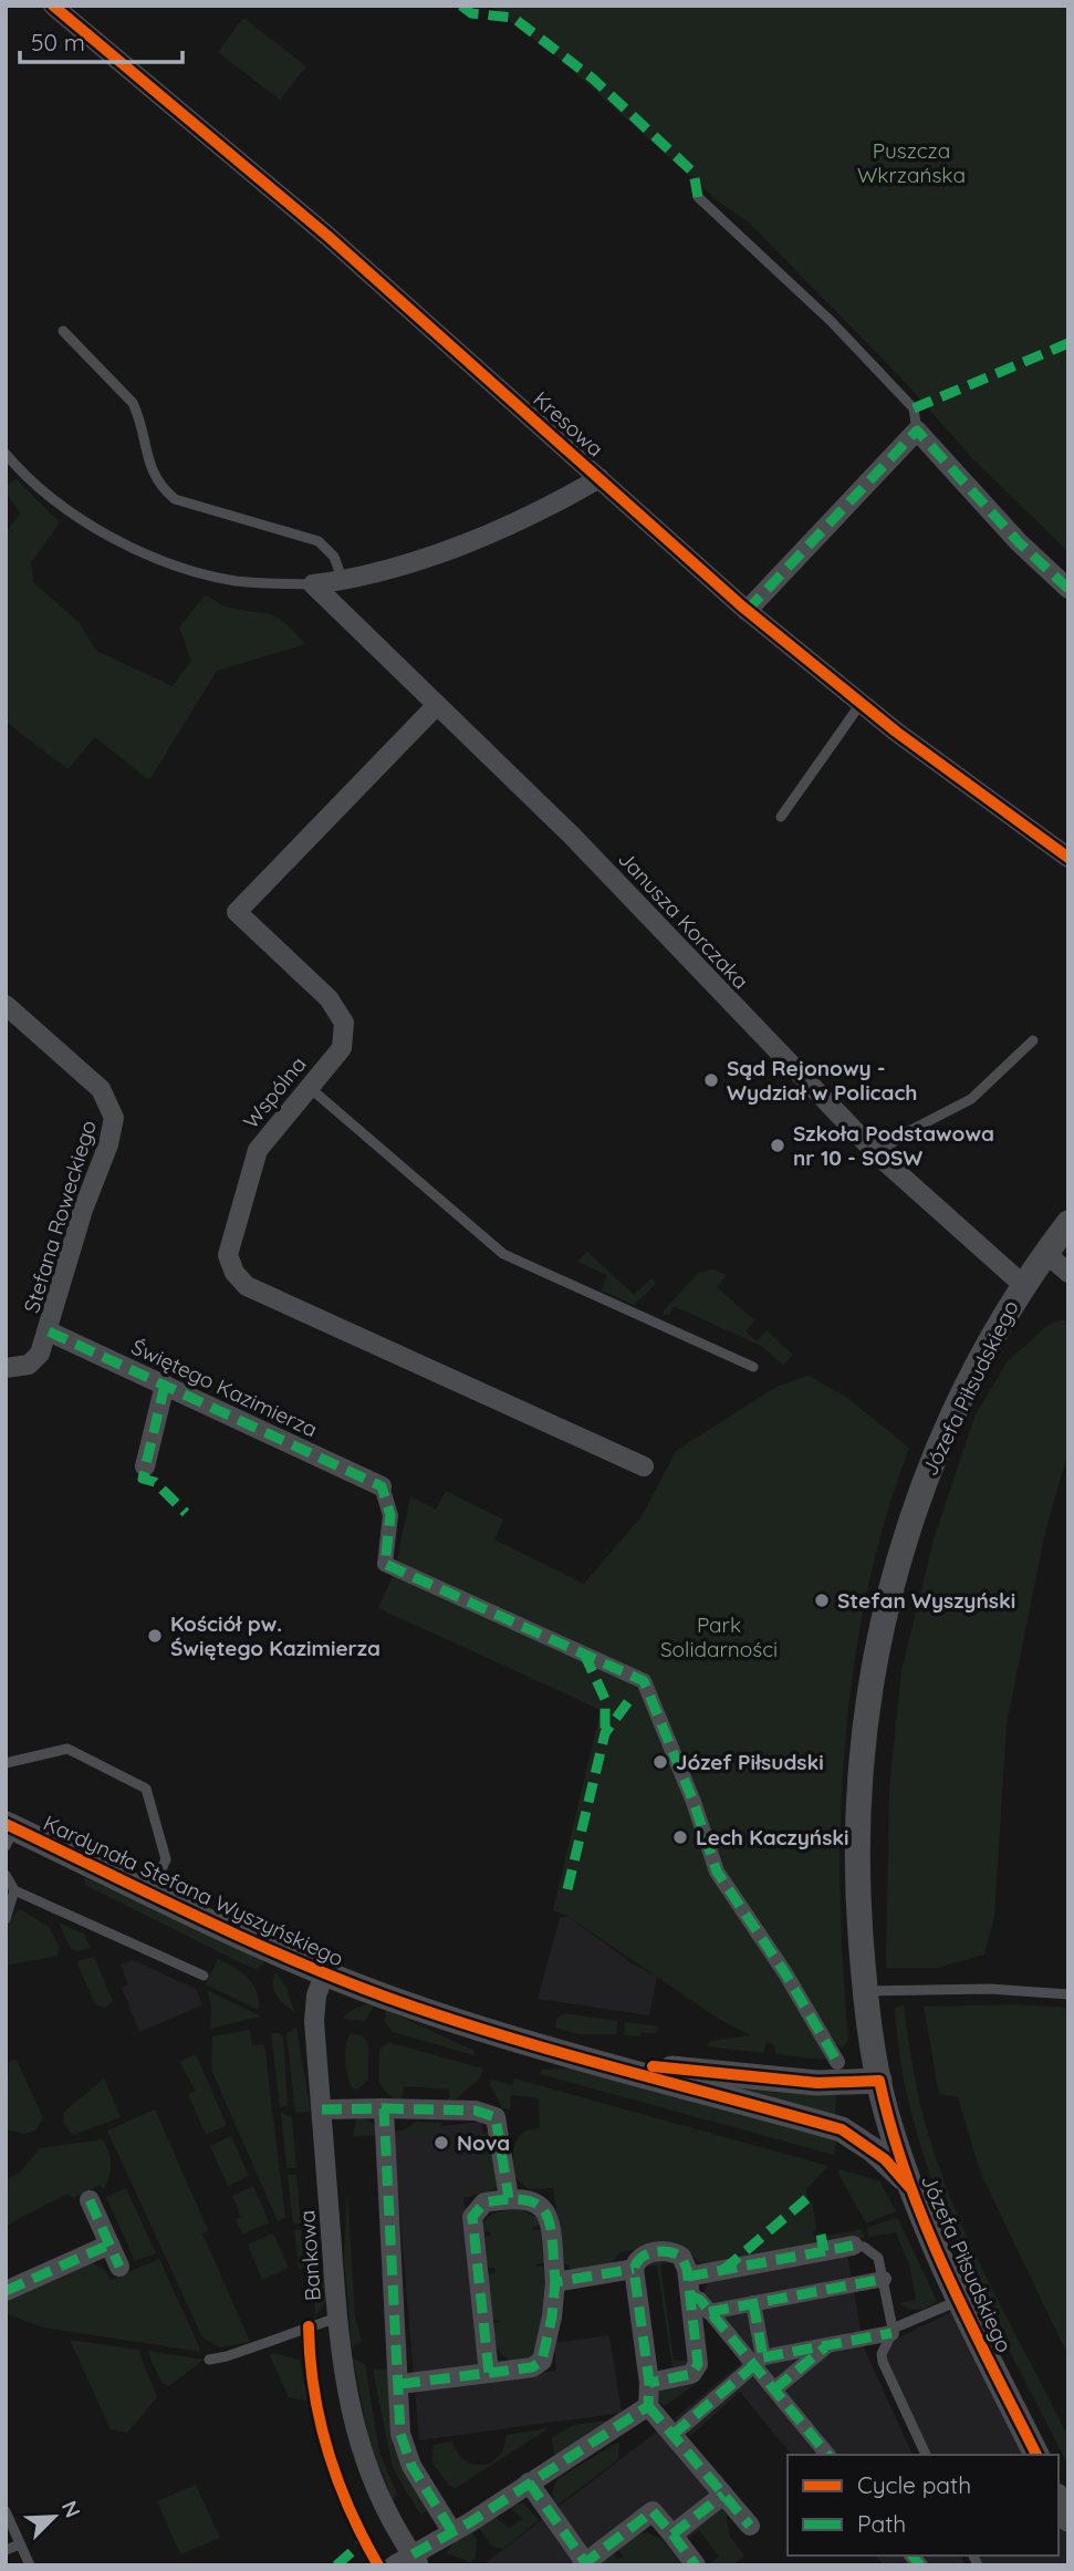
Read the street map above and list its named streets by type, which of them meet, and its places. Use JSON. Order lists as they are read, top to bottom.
{
  "streets": {
    "street": [
      "Kresowa",
      "Janusza Korczaka",
      "Wspólna",
      "Stefana Roweckiego",
      "Świętego Kazimierza",
      "Józefa Piłsudskiego",
      "Kardynała Stefana Wyszyńskiego",
      "Bankowa"
    ]
  },
  "crossings": [
    ["Janusza Korczaka", "Wspólna"],
    ["Janusza Korczaka", "Józefa Piłsudskiego"],
    ["Stefana Roweckiego", "Świętego Kazimierza"],
    ["Józefa Piłsudskiego", "Kardynała Stefana Wyszyńskiego"],
    ["Kardynała Stefana Wyszyńskiego", "Bankowa"]
  ],
  "parks": ["Puszcza Wkrzańska", "Park Solidarności"],
  "places": [
    "Sąd Rejonowy - Wydział w Policach",
    "Szkoła Podstawowa nr 10 - SOSW",
    "Stefan Wyszyński",
    "Kościół pw. Świętego Kazimierza",
    "Józef Piłsudski",
    "Lech Kaczyński",
    "Nova"
  ],
  "legend": ["Cycle path", "Path"],
  "scale_bar": "50 m",
  "north": "top right"
}
